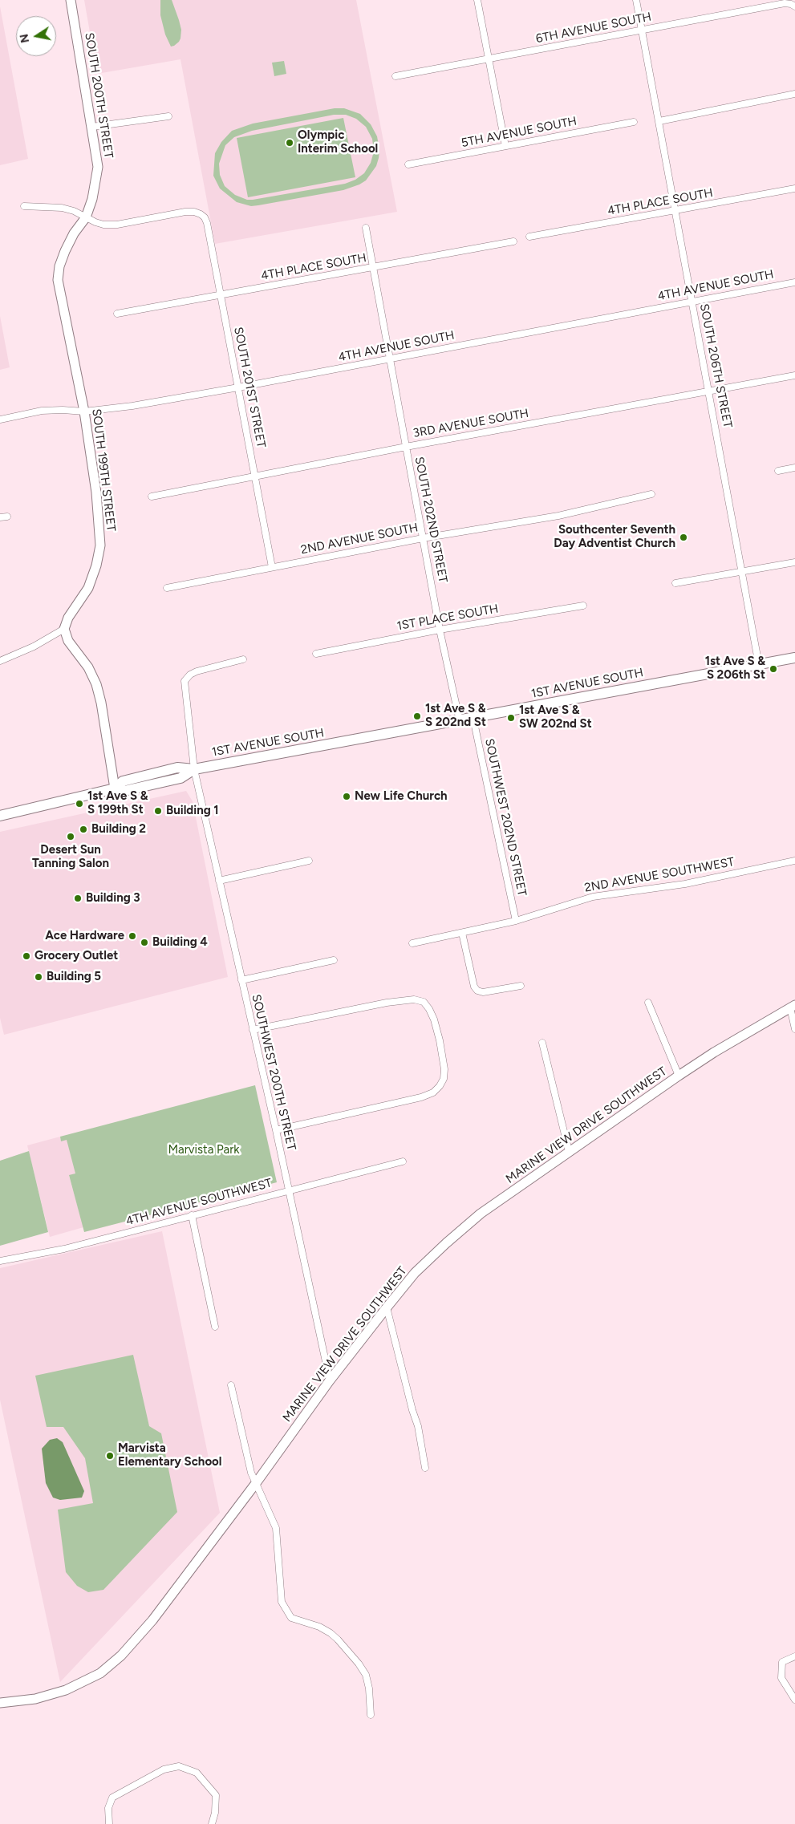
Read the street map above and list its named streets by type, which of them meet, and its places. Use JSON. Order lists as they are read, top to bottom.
{
  "streets": {
    "main road": ["1ST AVENUE SOUTH"],
    "street": [
      "6TH AVENUE SOUTH",
      "SOUTH 200TH STREET",
      "5TH AVENUE SOUTH",
      "4TH PLACE SOUTH",
      "4TH AVENUE SOUTH",
      "SOUTH 206TH STREET",
      "SOUTH 201ST STREET",
      "3RD AVENUE SOUTH",
      "SOUTH 199TH STREET",
      "SOUTH 202ND STREET",
      "2ND AVENUE SOUTH",
      "1ST PLACE SOUTH",
      "SOUTHWEST 202ND STREET",
      "2ND AVENUE SOUTHWEST",
      "SOUTHWEST 200TH STREET",
      "MARINE VIEW DRIVE SOUTHWEST",
      "4TH AVENUE SOUTHWEST"
    ]
  },
  "crossings": [
    ["6TH AVENUE SOUTH", "SOUTH 206TH STREET"],
    ["SOUTH 200TH STREET", "SOUTH 201ST STREET"],
    ["SOUTH 200TH STREET", "SOUTH 199TH STREET"],
    ["4TH PLACE SOUTH", "SOUTH 206TH STREET"],
    ["4TH PLACE SOUTH", "SOUTH 201ST STREET"],
    ["4TH PLACE SOUTH", "SOUTH 202ND STREET"],
    ["4TH AVENUE SOUTH", "SOUTH 206TH STREET"],
    ["4TH AVENUE SOUTH", "SOUTH 201ST STREET"],
    ["4TH AVENUE SOUTH", "SOUTH 199TH STREET"],
    ["4TH AVENUE SOUTH", "SOUTH 202ND STREET"],
    ["SOUTH 206TH STREET", "3RD AVENUE SOUTH"],
    ["SOUTH 206TH STREET", "1ST AVENUE SOUTH"],
    ["SOUTH 201ST STREET", "3RD AVENUE SOUTH"],
    ["SOUTH 201ST STREET", "SOUTH 199TH STREET"],
    ["SOUTH 201ST STREET", "2ND AVENUE SOUTH"],
    ["3RD AVENUE SOUTH", "SOUTH 202ND STREET"],
    ["SOUTH 202ND STREET", "2ND AVENUE SOUTH"],
    ["SOUTH 202ND STREET", "1ST PLACE SOUTH"],
    ["SOUTH 202ND STREET", "1ST AVENUE SOUTH"],
    ["1ST AVENUE SOUTH", "SOUTHWEST 202ND STREET"],
    ["1ST AVENUE SOUTH", "SOUTHWEST 200TH STREET"],
    ["SOUTHWEST 202ND STREET", "2ND AVENUE SOUTHWEST"],
    ["SOUTHWEST 200TH STREET", "MARINE VIEW DRIVE SOUTHWEST"],
    ["SOUTHWEST 200TH STREET", "4TH AVENUE SOUTHWEST"]
  ],
  "parks": ["Marvista Park"],
  "places": [
    "Olympic Interim School",
    "Southcenter Seventh Day Adventist Church",
    "1st Ave S & S 206th St",
    "1st Ave S & S 202nd St",
    "1st Ave S & SW 202nd St",
    "New Life Church",
    "1st Ave S & S 199th St",
    "Building 1",
    "Building 2",
    "Desert Sun Tanning Salon",
    "Building 3",
    "Ace Hardware",
    "Building 4",
    "Grocery Outlet",
    "Building 5",
    "Marvista Elementary School"
  ],
  "north": "left"
}
